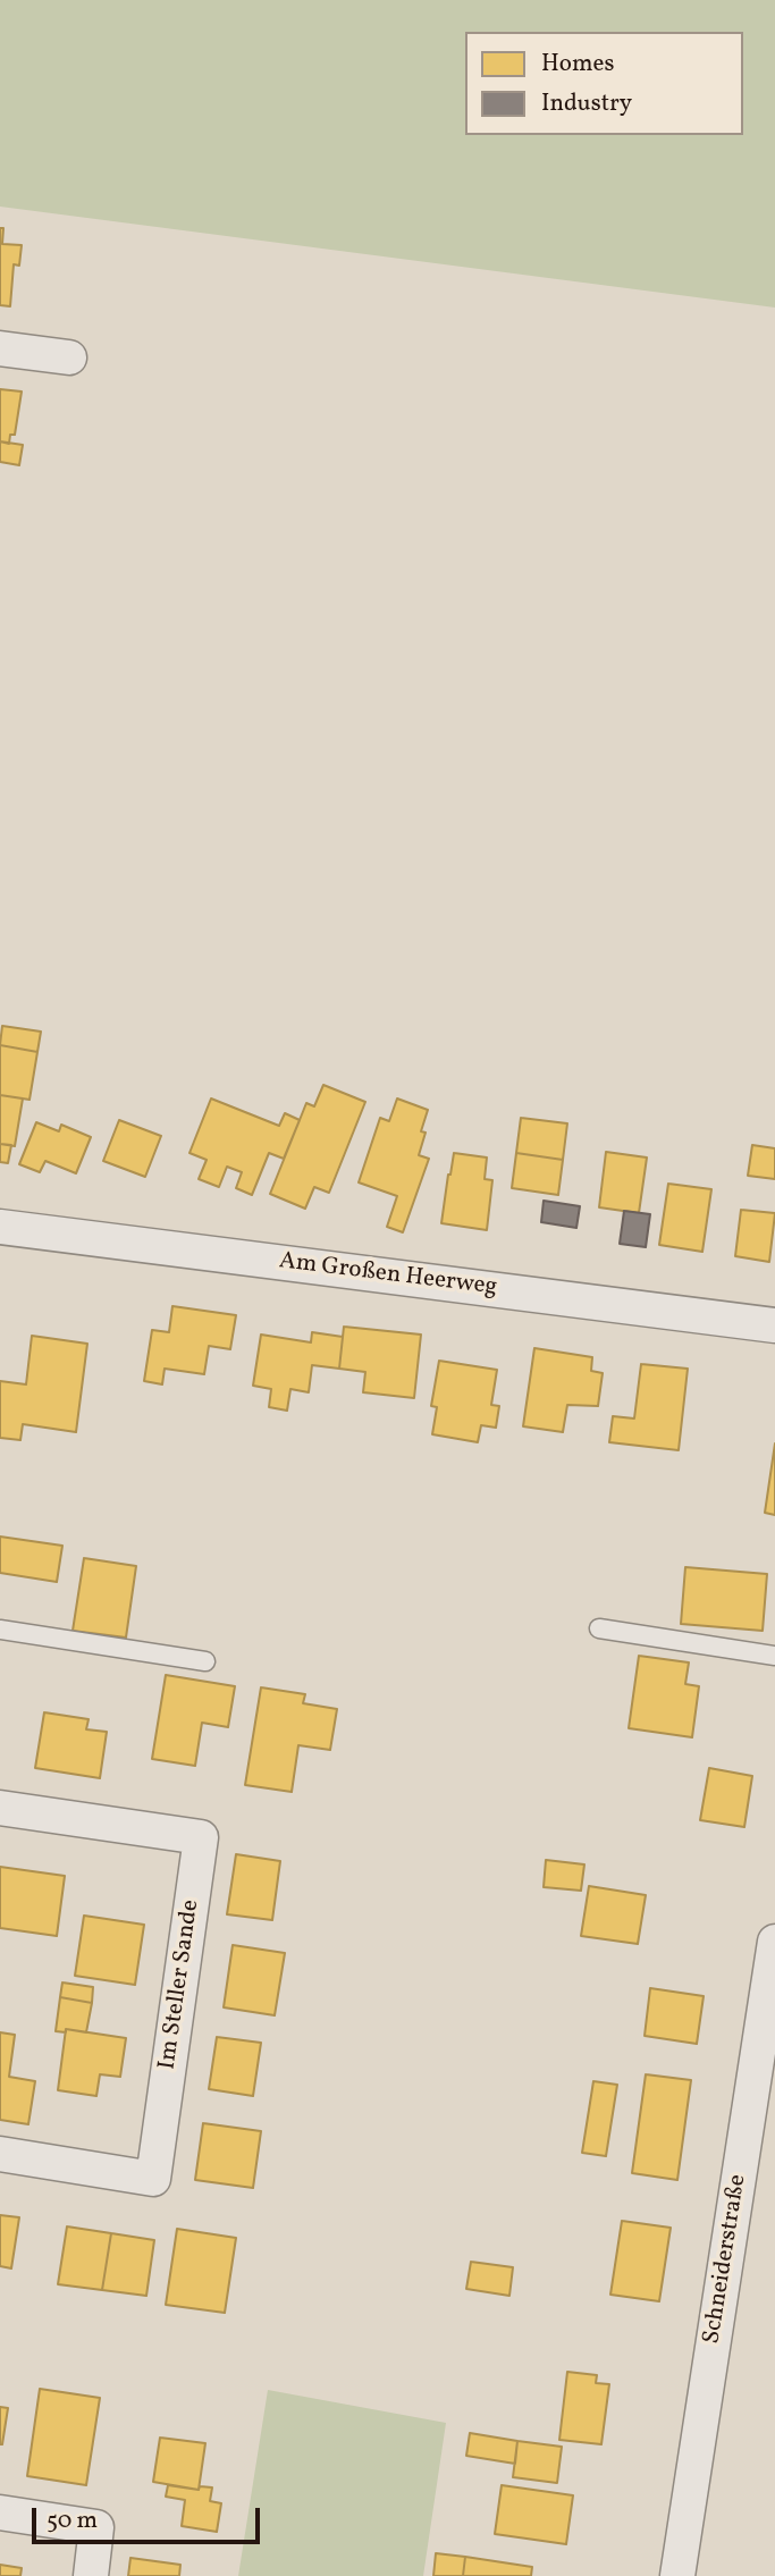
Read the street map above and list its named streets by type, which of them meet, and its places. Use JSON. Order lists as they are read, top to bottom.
{
  "streets": {
    "street": ["Am Großen Heerweg", "Im Steller Sande", "Schneiderstraße"]
  },
  "legend": ["Homes", "Industry"],
  "scale_bar": "50 m"
}
